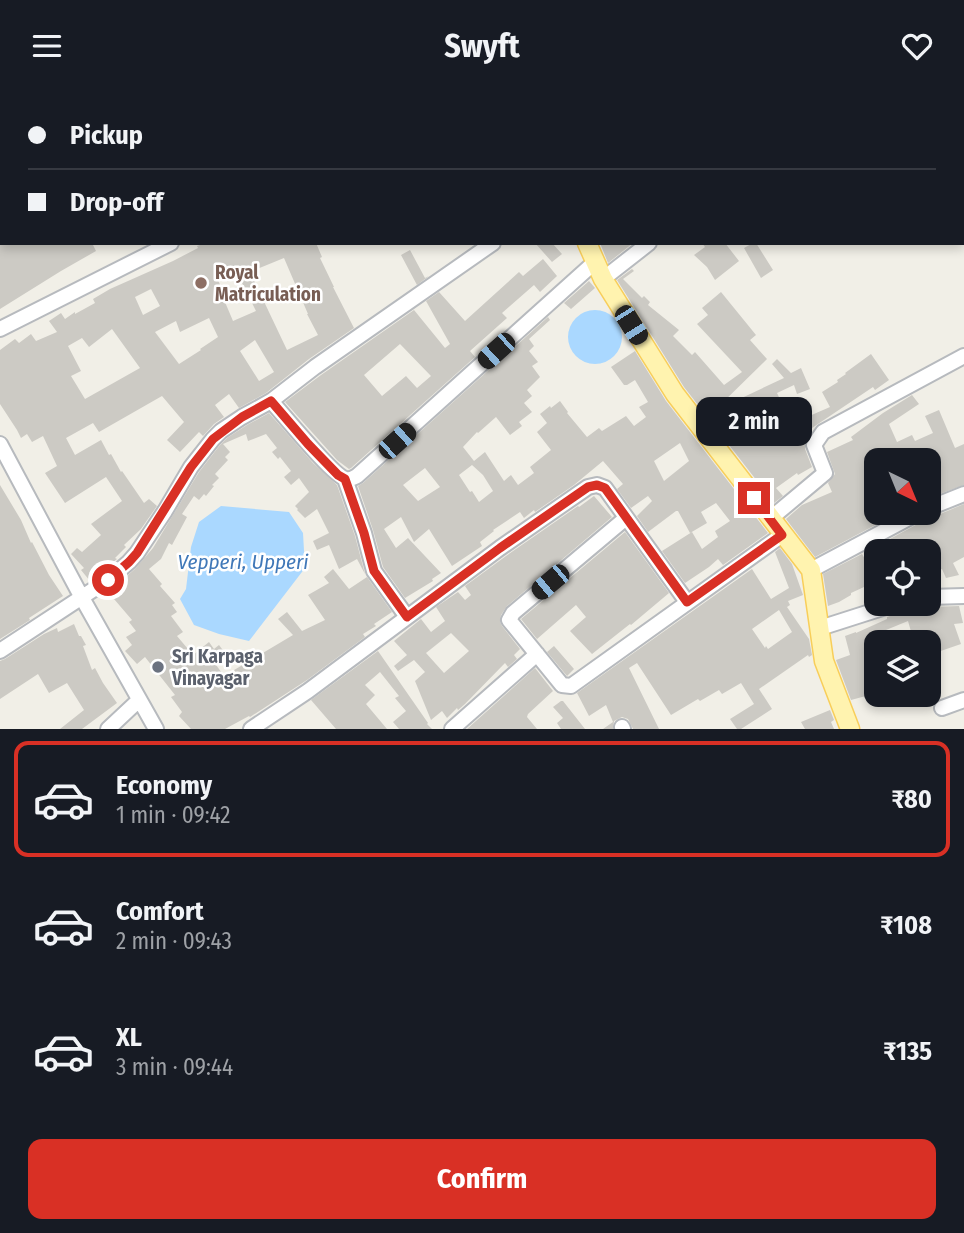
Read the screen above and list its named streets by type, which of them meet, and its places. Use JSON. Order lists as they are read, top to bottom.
{
  "water": ["Vepperi, Upperi"],
  "places": ["Royal Matriculation", "Sri Karpaga Vinayagar"],
  "north": "bottom right",
  "page": {
    "header": "Swyft",
    "banner": ["Pickup", "Drop-off"],
    "bubble": "2 min",
    "list": [
      {
        "name": "Economy",
        "note": "1 min · 09:42",
        "value": "₹80"
      },
      {
        "name": "Comfort",
        "note": "2 min · 09:43",
        "value": "₹108"
      },
      {
        "name": "XL",
        "note": "3 min · 09:44",
        "value": "₹135"
      }
    ],
    "buttons": "Confirm"
  }
}
